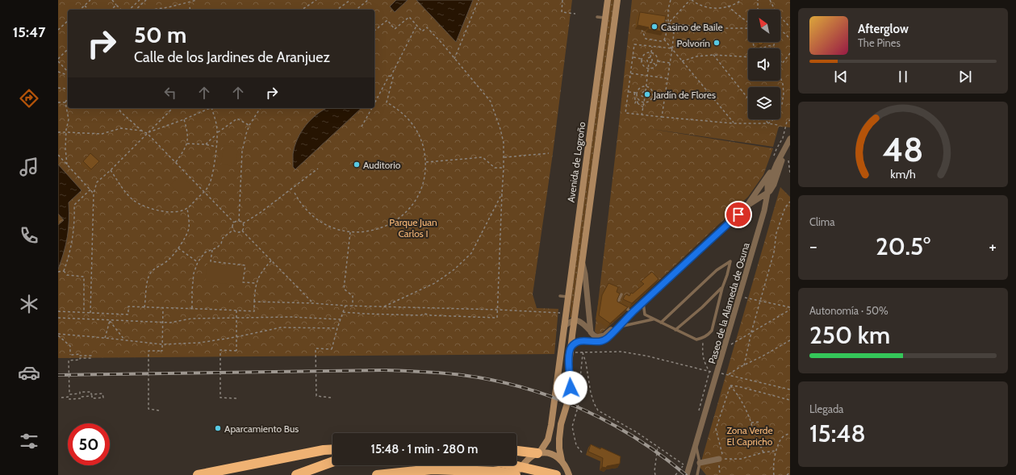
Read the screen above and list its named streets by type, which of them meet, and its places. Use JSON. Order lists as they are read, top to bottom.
{
  "streets": {
    "main road": ["Avenida de Logroño"],
    "street": ["Paseo de la Alameda de Osuna"]
  },
  "parks": ["Parque Juan Carlos I", "Zona Verde El Capricho"],
  "places": [
    "Casino de Baile",
    "Polvorín",
    "Jardín de Flores",
    "Auditorio",
    "Aparcamiento Bus"
  ],
  "north": "top left",
  "page": {
    "tabs": "15:47",
    "turn": ["50 m", "Calle de los Jardines de Aranjuez"],
    "song": ["Afterglow", "The Pines"],
    "tile": [
      "Clima",
      ["Autonomía · 50%", "250 km"],
      ["Llegada", "15:48"]
    ],
    "heat": ["−", "20.5°", "+"],
    "limit": "50",
    "trip": "15:48 · 1 min · 280 m",
    "gauge": ["48", "km/h"]
  }
}
